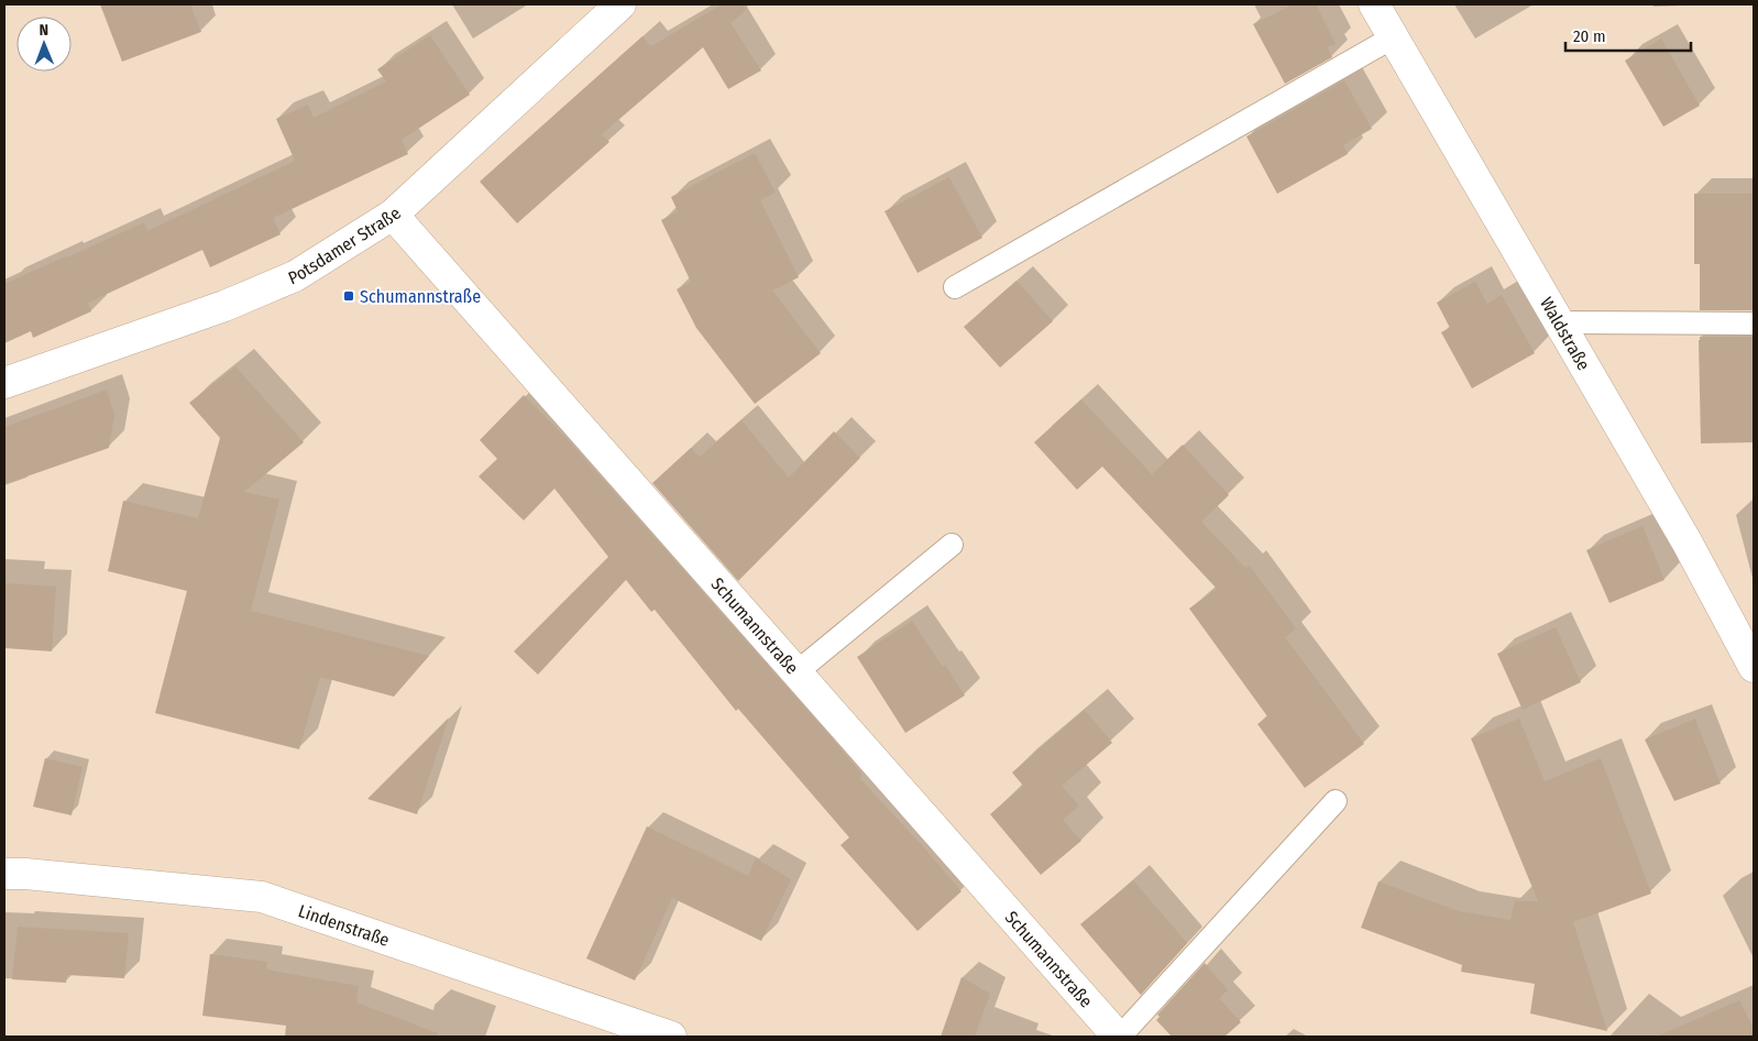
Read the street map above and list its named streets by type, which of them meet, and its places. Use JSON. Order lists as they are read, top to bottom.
{
  "streets": {
    "street": [
      "Potsdamer Straße",
      "Waldstraße",
      "Schumannstraße",
      "Lindenstraße"
    ]
  },
  "crossings": [
    ["Potsdamer Straße", "Schumannstraße"]
  ],
  "places": {
    "transit": ["Schumannstraße"]
  },
  "scale_bar": "20 m",
  "north": "top"
}
